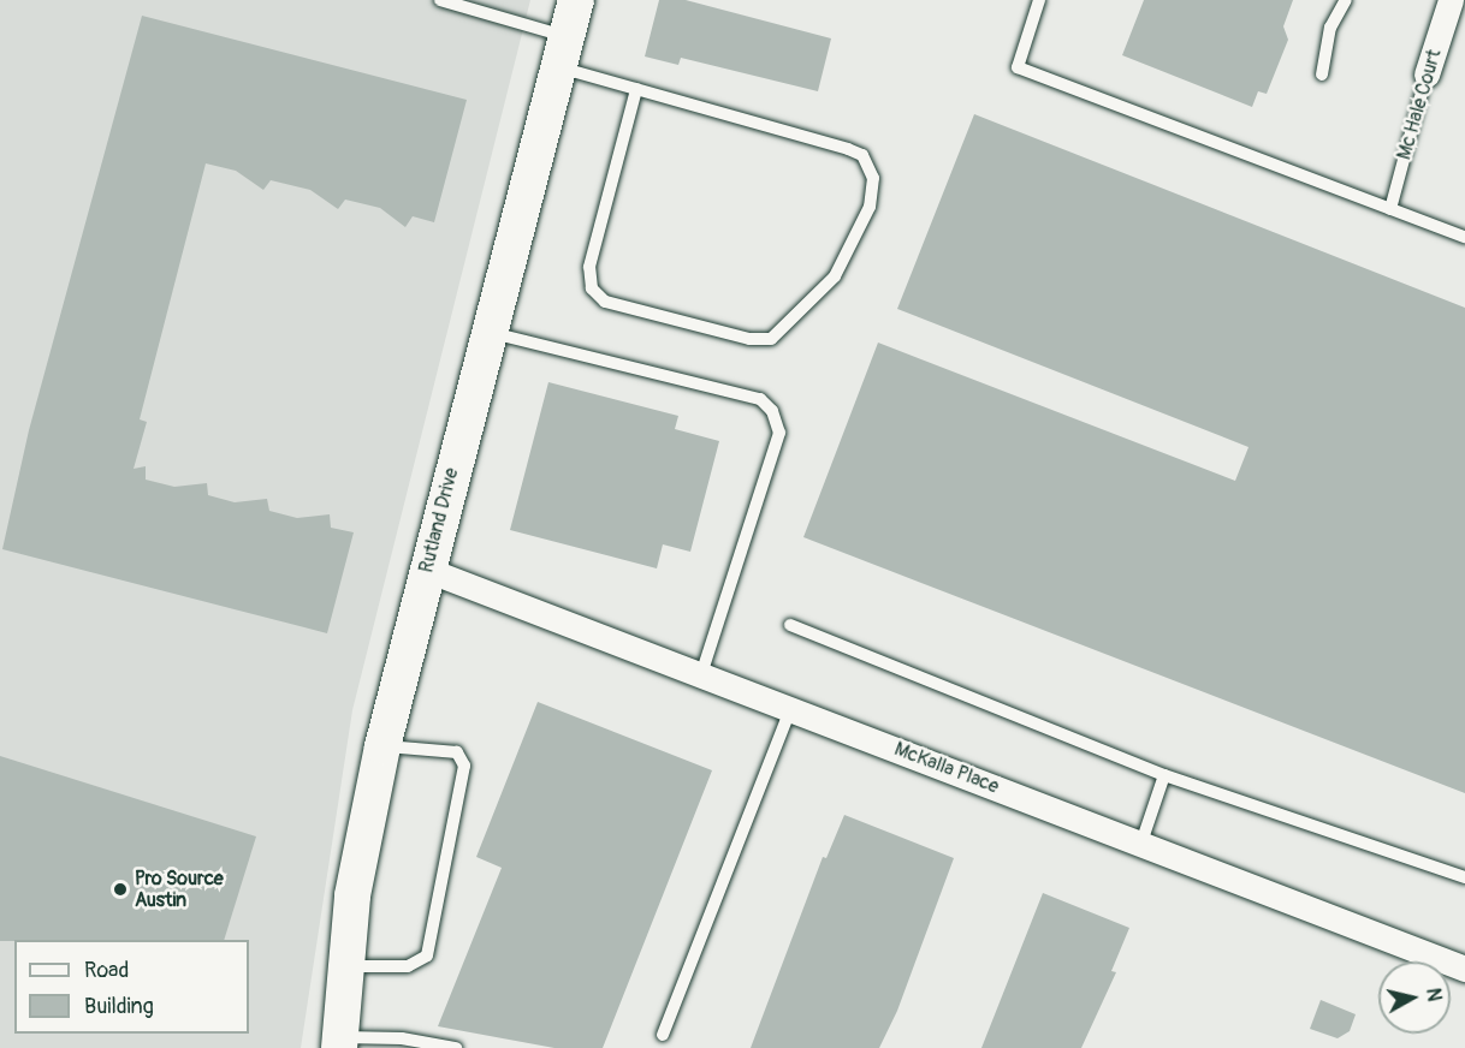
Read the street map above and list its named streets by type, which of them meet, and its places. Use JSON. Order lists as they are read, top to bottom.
{
  "streets": {
    "street": ["Mc Hale Court", "Rutland Drive", "McKalla Place"]
  },
  "crossings": [
    ["Rutland Drive", "McKalla Place"]
  ],
  "places": ["Pro Source Austin"],
  "legend": ["Road", "Building"],
  "north": "right"
}
